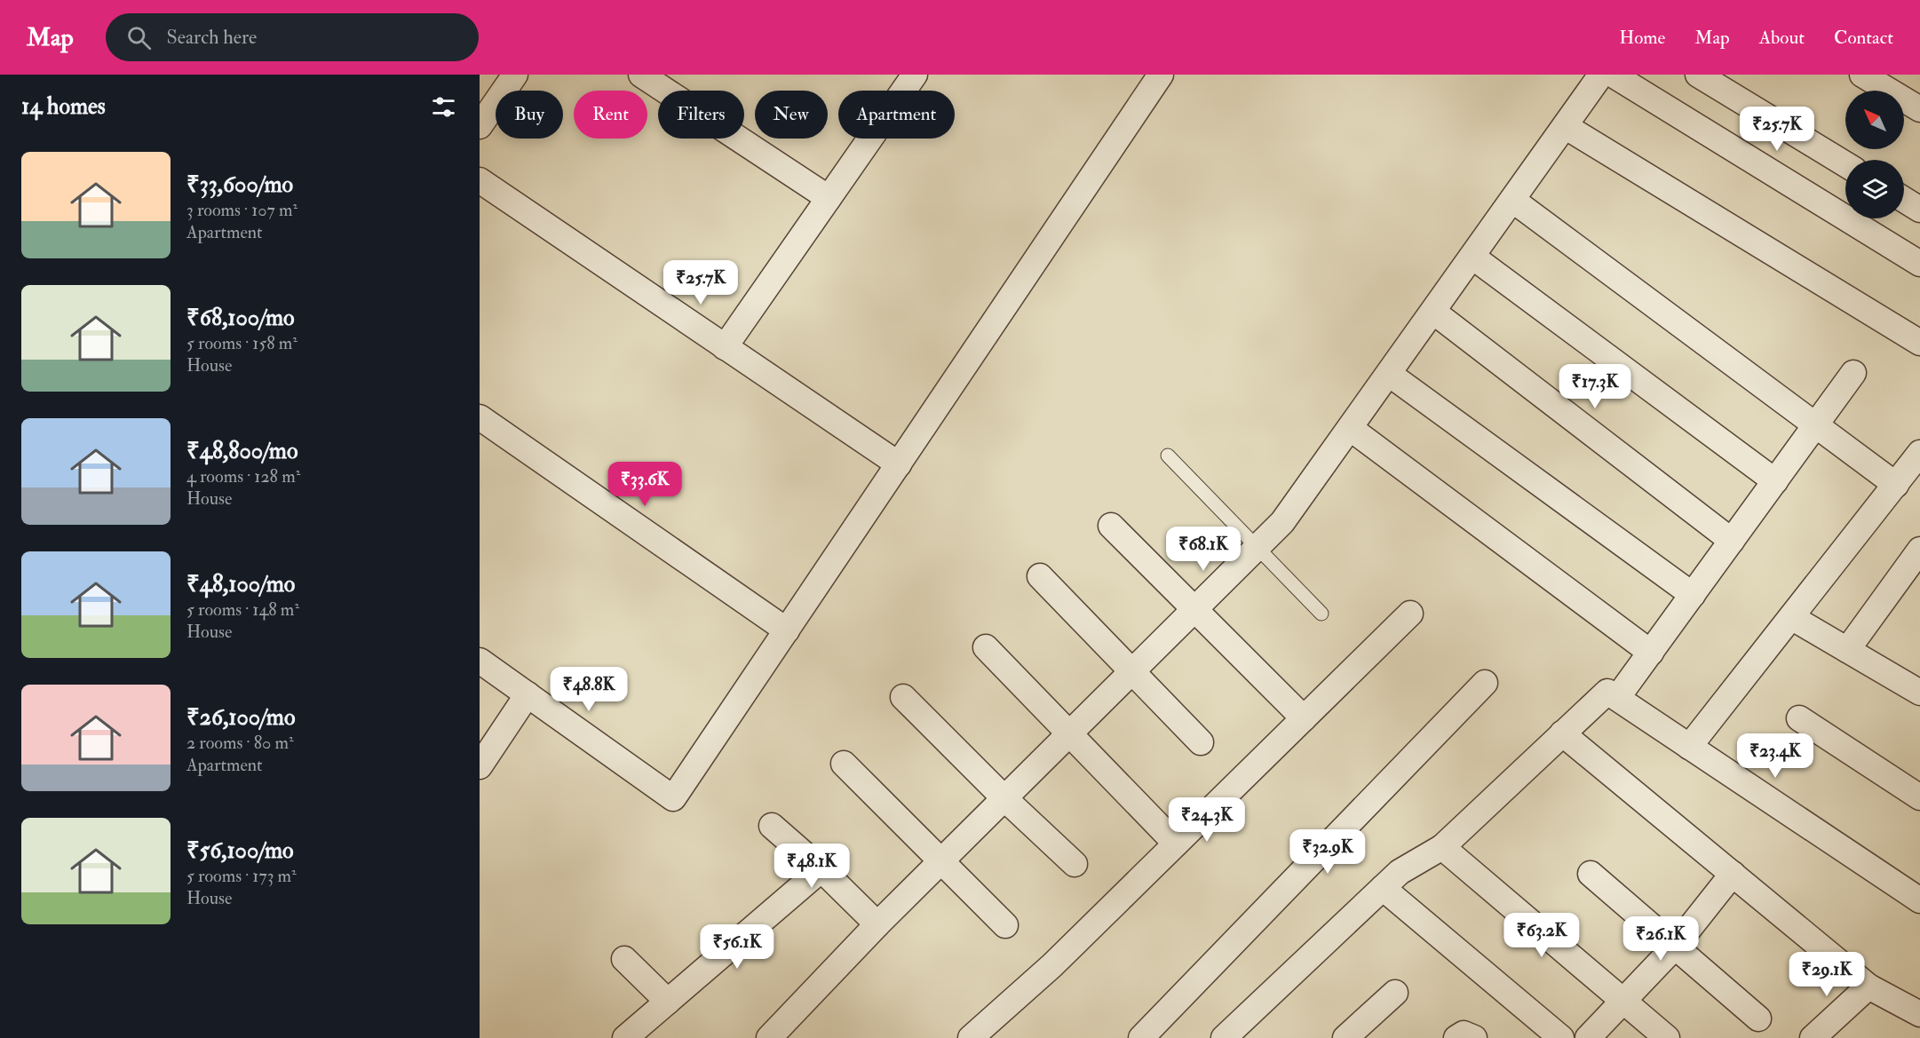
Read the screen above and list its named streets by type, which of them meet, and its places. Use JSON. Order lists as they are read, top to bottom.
{
  "north": "top left",
  "page": {
    "header": "Map",
    "search": "Search here",
    "nav": [
      "Home",
      "Map",
      "About",
      "Contact"
    ],
    "heading": "14 homes",
    "chip": [
      "Buy",
      "Rent",
      "Filters",
      "New",
      "Apartment"
    ],
    "price": [
      "₹25.7K",
      "₹25.7K",
      "₹17.3K",
      "₹33.6K",
      "₹68.1K",
      "₹48.8K",
      "₹23.4K",
      "₹24.3K",
      "₹32.9K",
      "₹48.1K",
      "₹63.2K",
      "₹26.1K",
      "₹56.1K",
      "₹29.1K"
    ],
    "list": [
      {
        "name": "₹33,600/mo",
        "note": "3 rooms · 107 m² · Apartment"
      },
      {
        "name": "₹68,100/mo",
        "note": "5 rooms · 158 m² · House"
      },
      {
        "name": "₹48,800/mo",
        "note": "4 rooms · 128 m² · House"
      },
      {
        "name": "₹48,100/mo",
        "note": "5 rooms · 148 m² · House"
      },
      {
        "name": "₹26,100/mo",
        "note": "2 rooms · 80 m² · Apartment"
      },
      {
        "name": "₹56,100/mo",
        "note": "5 rooms · 173 m² · House"
      }
    ]
  }
}
